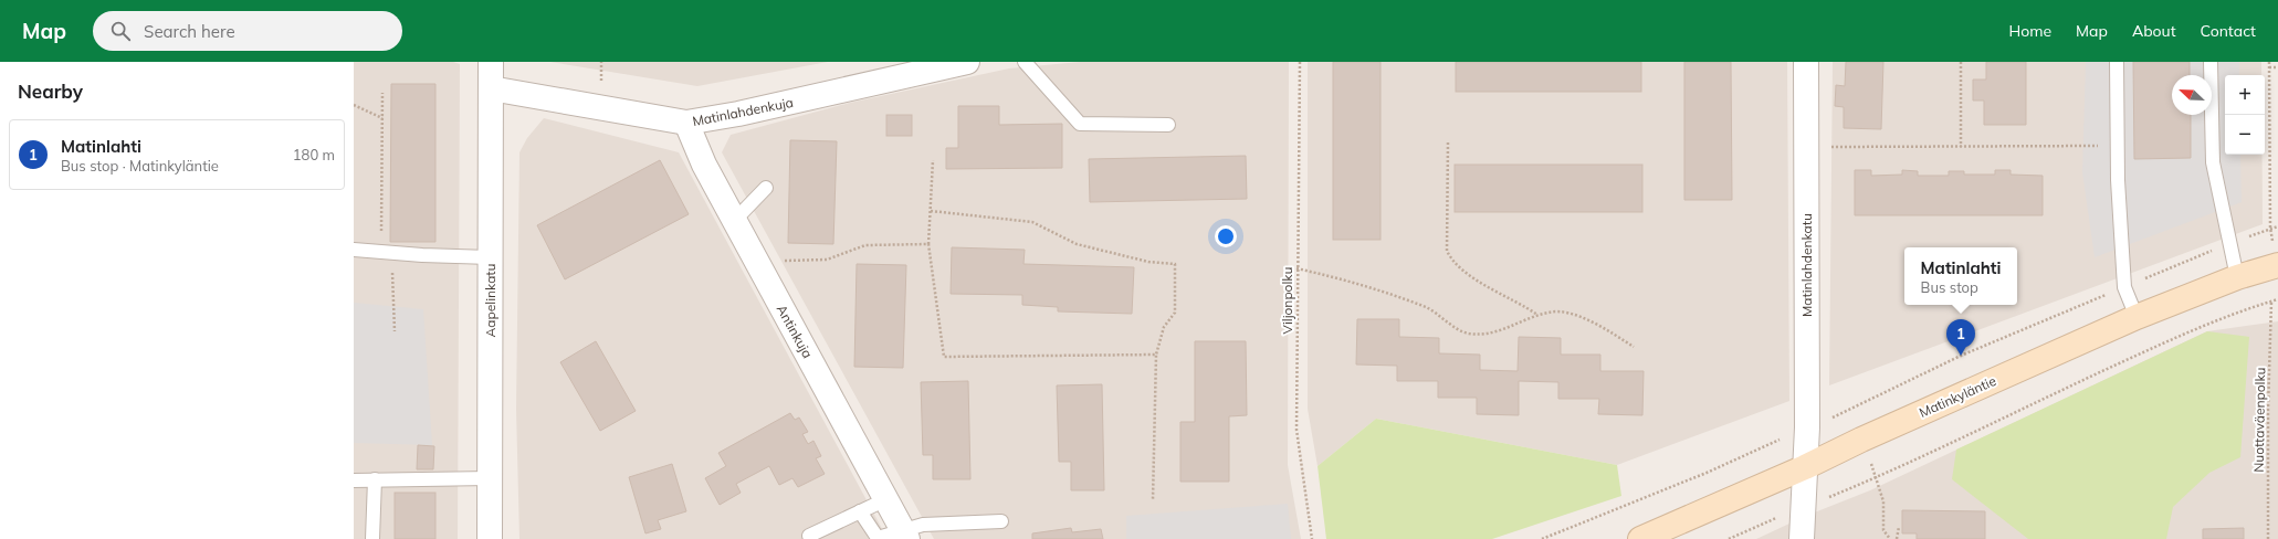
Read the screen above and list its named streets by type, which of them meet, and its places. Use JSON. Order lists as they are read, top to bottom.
{
  "streets": {
    "main road": ["Matinkyläntie"],
    "street": [
      "Matinlahdenkuja",
      "Matinlahdenkatu",
      "Aapelinkatu",
      "Antinkuja"
    ],
    "path": ["Viljonpolku", "Nuottaväenpolku"]
  },
  "crossings": [
    ["Matinlahdenkuja", "Aapelinkatu"],
    ["Matinlahdenkuja", "Antinkuja"],
    ["Matinlahdenkatu", "Matinkyläntie"]
  ],
  "north": "top left",
  "page": {
    "header": "Map",
    "search": "Search here",
    "nav": [
      "Home",
      "Map",
      "About",
      "Contact"
    ],
    "heading": "Nearby",
    "map_buttons": ["+", "−"],
    "list": [
      {
        "mark": "1",
        "name": "Matinlahti",
        "note": "Bus stop · Matinkyläntie",
        "value": "180 m"
      }
    ],
    "popup": ["Matinlahti", "Bus stop"],
    "pins": "1"
  }
}
